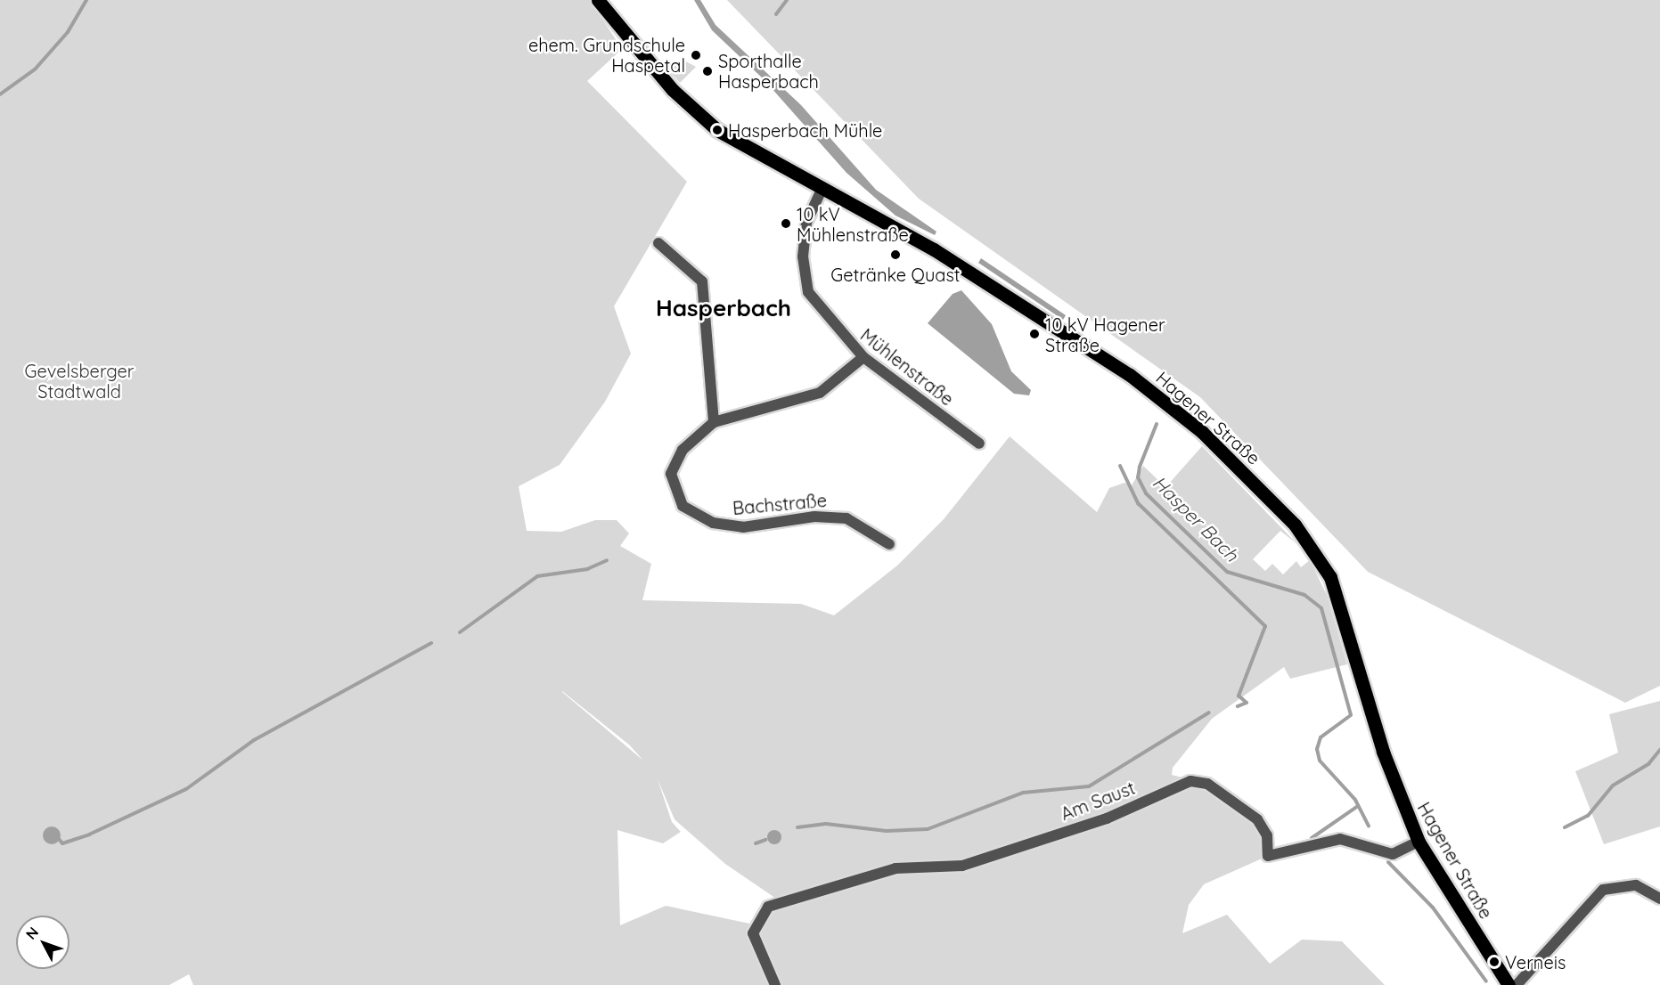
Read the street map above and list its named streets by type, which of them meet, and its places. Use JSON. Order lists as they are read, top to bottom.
{
  "streets": {
    "main road": ["Hagener Straße"],
    "street": ["Mühlenstraße", "Bachstraße", "Am Saust"]
  },
  "crossings": [
    ["Mühlenstraße", "Hagener Straße"],
    ["Mühlenstraße", "Bachstraße"],
    ["Hagener Straße", "Am Saust"]
  ],
  "districts": ["Hasperbach"],
  "water": ["Hasper Bach"],
  "parks": ["Gevelsberger Stadtwald"],
  "places": [
    "ehem. Grundschule Haspetal",
    "Sporthalle Hasperbach",
    "Hasperbach Mühle",
    "10 kV Mühlenstraße",
    "Getränke Quast",
    "10 kV Hagener Straße",
    "Verneis"
  ],
  "north": "top left"
}
